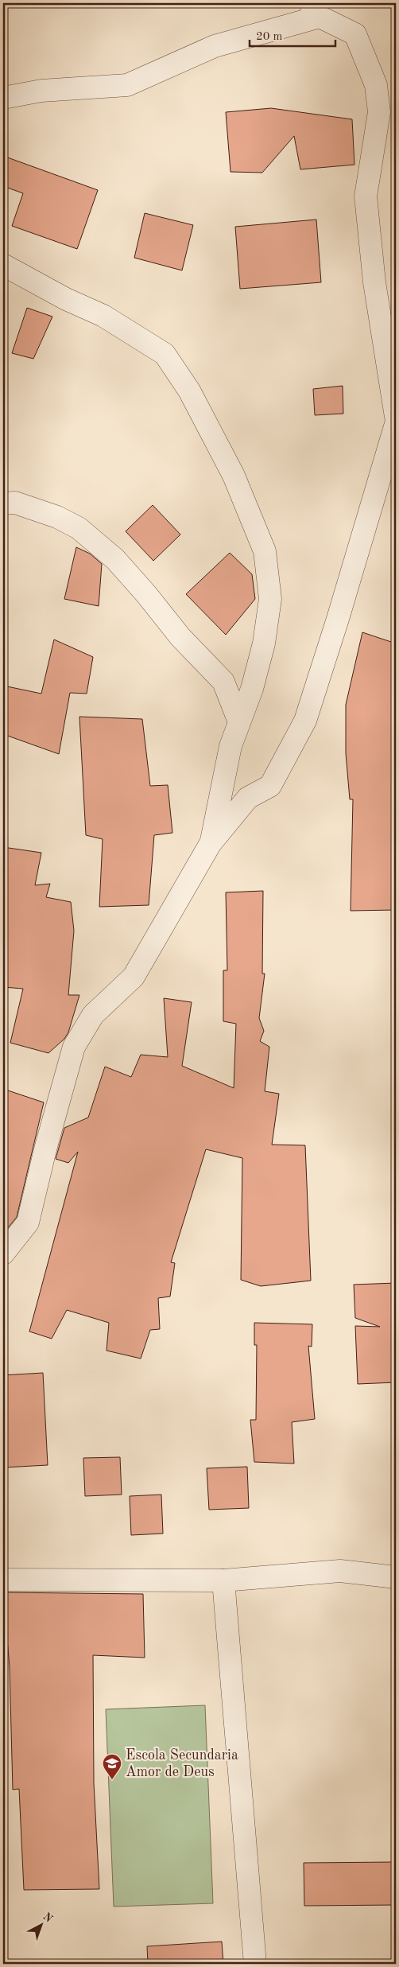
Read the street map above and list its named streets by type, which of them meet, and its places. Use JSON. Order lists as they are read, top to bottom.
{
  "places": {
    "school or university": ["Escola Secundaria Amor de Deus"]
  },
  "scale_bar": "20 m",
  "north": "top right"
}
